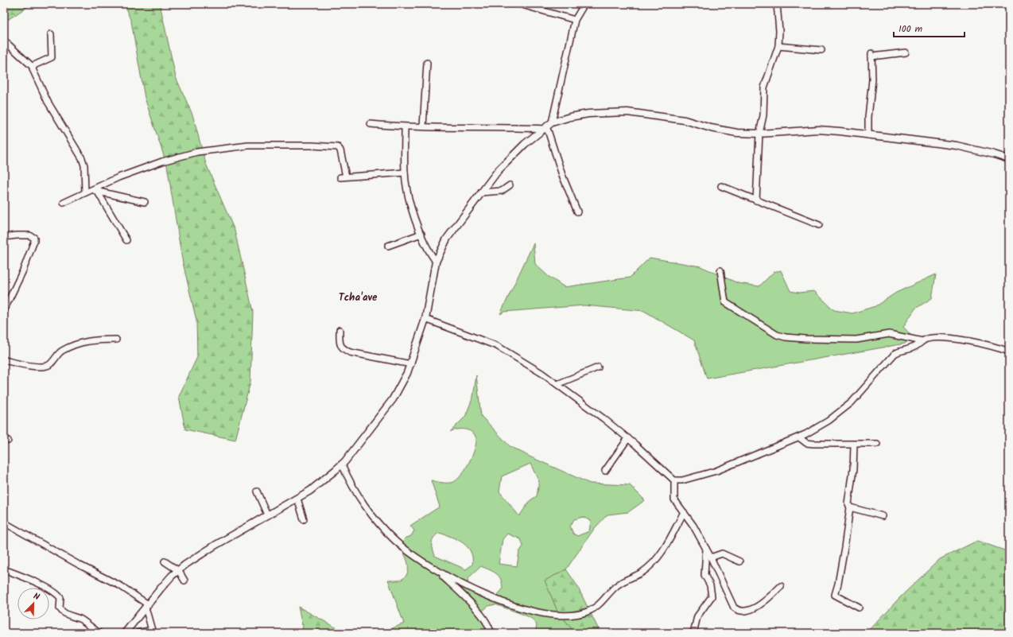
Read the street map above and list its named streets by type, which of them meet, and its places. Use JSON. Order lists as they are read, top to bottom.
{
  "districts": ["Tcha'ave"],
  "scale_bar": "100 m",
  "north": "top right"
}
